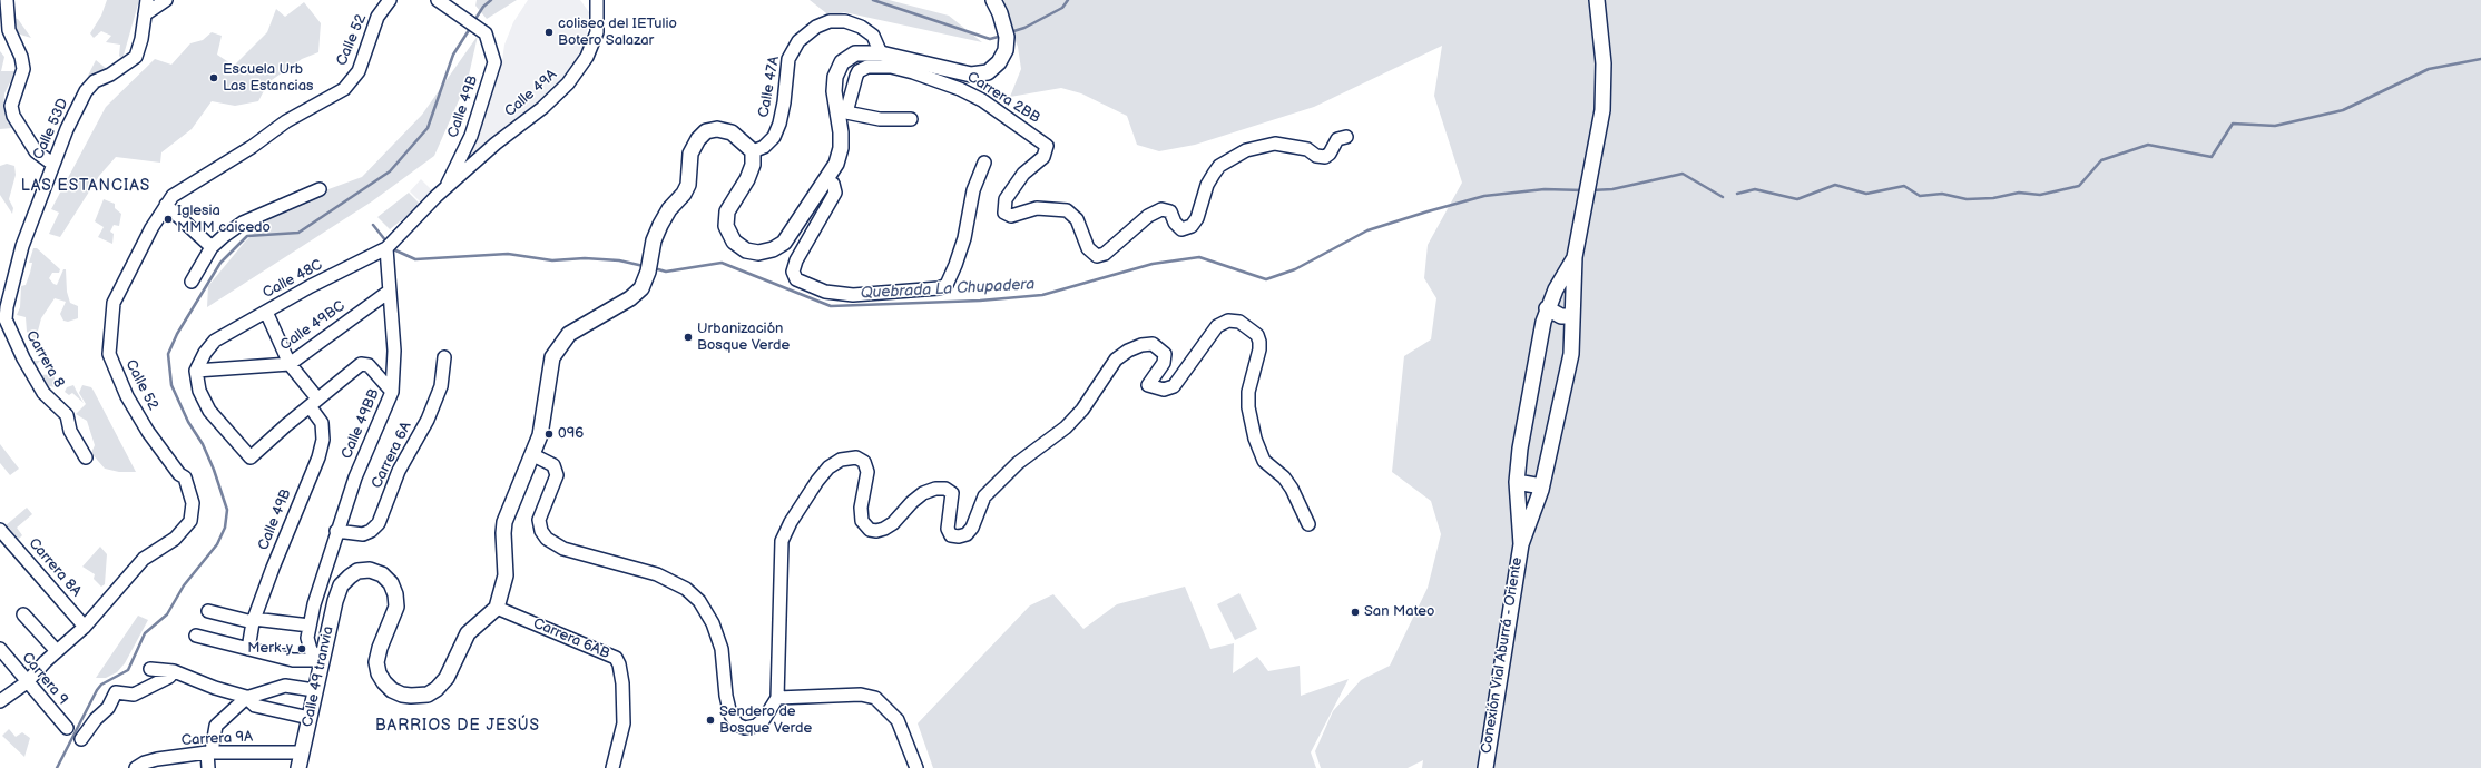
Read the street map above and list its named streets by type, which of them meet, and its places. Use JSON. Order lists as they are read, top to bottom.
{
  "streets": {
    "main road": ["Conexión Vial Aburrá - Oriente", "Calle 49 tranvia"],
    "street": [
      "Calle 52",
      "Calle 47A",
      "Calle 49A",
      "Carrera 2BB",
      "Calle 49B",
      "Calle 53D",
      "Calle 48C",
      "Calle 49BC",
      "Carrera 8",
      "Calle 49BB",
      "Carrera 6A",
      "Carrera 8A",
      "Carrera 6AB",
      "Carrera 9",
      "Carrera 9A"
    ]
  },
  "crossings": [
    ["Calle 52", "Carrera 8A"],
    ["Calle 52", "Carrera 9"],
    ["Calle 49A", "Calle 49B"],
    ["Calle 49B", "Calle 48C"],
    ["Calle 49B", "Calle 49BC"],
    ["Calle 53D", "Carrera 8"],
    ["Calle 48C", "Calle 49BC"],
    ["Calle 48C", "Calle 49BB"],
    ["Calle 49BC", "Calle 49BB"],
    ["Calle 49BB", "Carrera 6A"],
    ["Calle 49BB", "Calle 49 tranvia"],
    ["Carrera 6AB", "Calle 49 tranvia"],
    ["Calle 49 tranvia", "Carrera 9A"]
  ],
  "districts": ["LAS ESTANCIAS", "BARRIOS DE JESÚS"],
  "water": ["Quebrada La Chupadera"],
  "places": [
    "coliseo del IETulio Botero Salazar",
    "Escuela Urb Las Estancias",
    "Iglesia MMM caicedo",
    "Urbanización Bosque Verde",
    "096",
    "San Mateo",
    "Merk-y",
    "Sendero de Bosque Verde"
  ]
}
